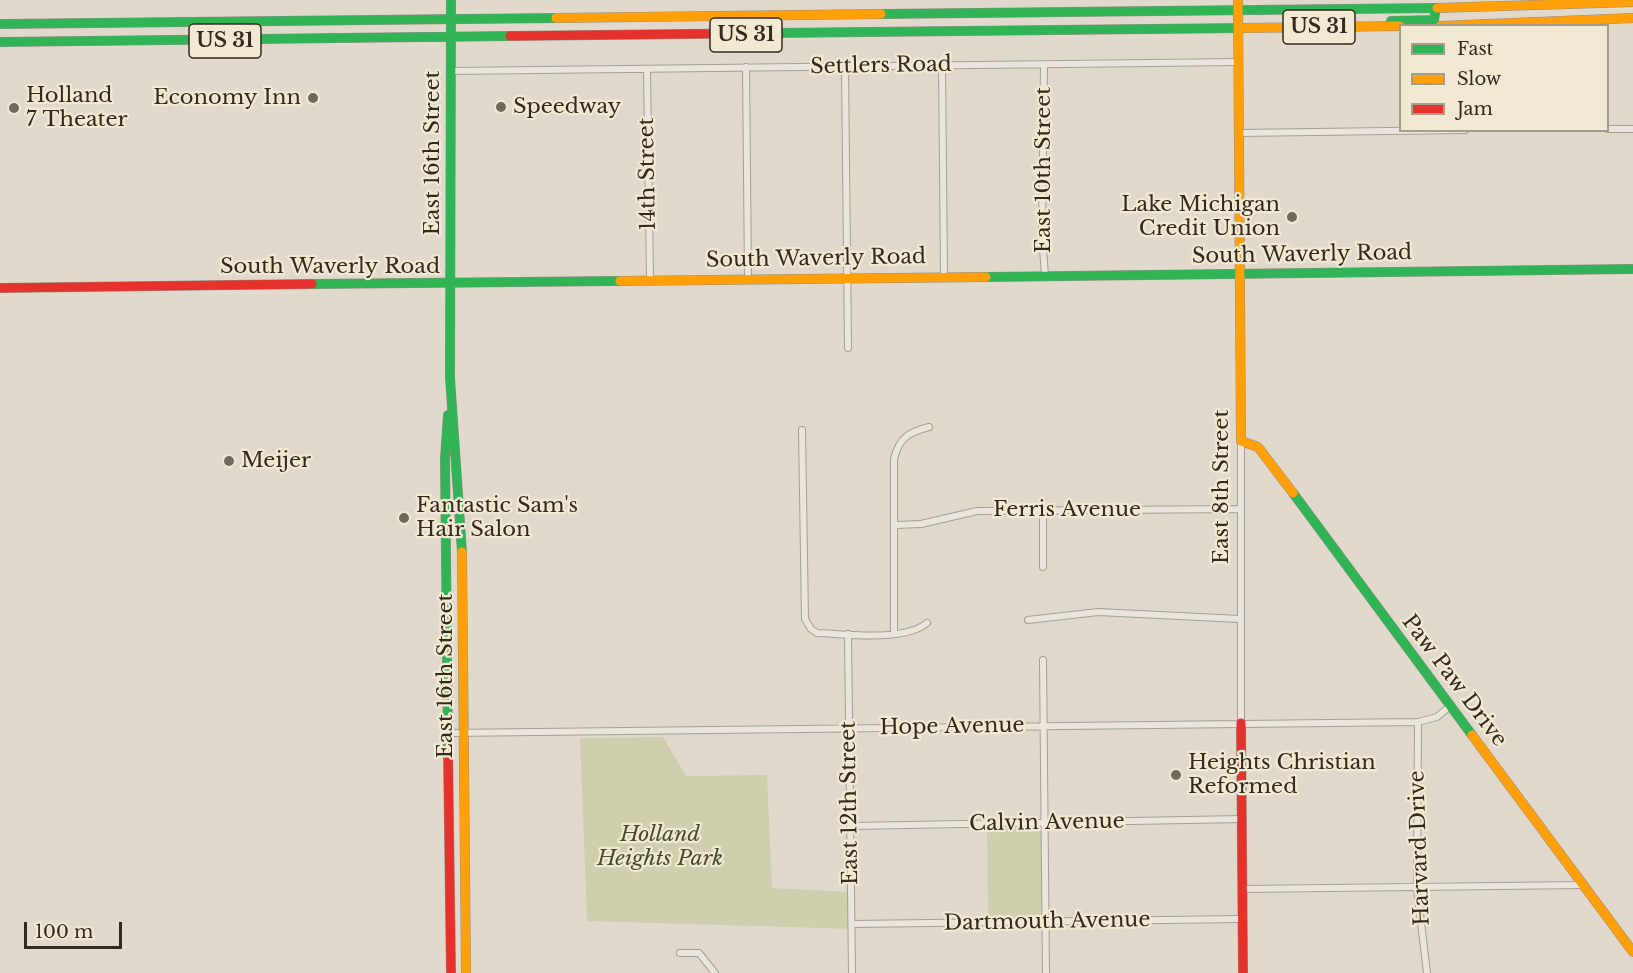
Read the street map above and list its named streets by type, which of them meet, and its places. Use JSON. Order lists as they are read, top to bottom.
{
  "streets": {
    "main road": [
      "US 31",
      "East 16th Street",
      "South Waverly Road",
      "East 8th Street",
      "Paw Paw Drive"
    ],
    "street": [
      "Settlers Road",
      "East 10th Street",
      "14th Street",
      "Ferris Avenue",
      "Hope Avenue",
      "East 12th Street",
      "Calvin Avenue",
      "Harvard Drive",
      "Dartmouth Avenue"
    ]
  },
  "crossings": [
    ["US 31", "East 16th Street"],
    ["US 31", "East 8th Street"],
    ["Settlers Road", "East 16th Street"],
    ["Settlers Road", "East 10th Street"],
    ["Settlers Road", "14th Street"],
    ["Settlers Road", "East 8th Street"],
    ["East 16th Street", "South Waverly Road"],
    ["East 16th Street", "Hope Avenue"],
    ["East 10th Street", "South Waverly Road"],
    ["14th Street", "South Waverly Road"],
    ["South Waverly Road", "East 8th Street"],
    ["East 8th Street", "Ferris Avenue"],
    ["East 8th Street", "Paw Paw Drive"],
    ["East 8th Street", "Hope Avenue"],
    ["East 8th Street", "Calvin Avenue"],
    ["East 8th Street", "Dartmouth Avenue"],
    ["Paw Paw Drive", "Hope Avenue"],
    ["Hope Avenue", "East 12th Street"],
    ["Hope Avenue", "Harvard Drive"],
    ["East 12th Street", "Calvin Avenue"],
    ["East 12th Street", "Dartmouth Avenue"]
  ],
  "parks": ["Holland Heights Park"],
  "places": [
    "Economy Inn",
    "Speedway",
    "Holland 7 Theater",
    "Lake Michigan Credit Union",
    "Meijer",
    "Fantastic Sam's Hair Salon",
    "Heights Christian Reformed"
  ],
  "legend": ["Fast", "Slow", "Jam"],
  "scale_bar": "100 m"
}
